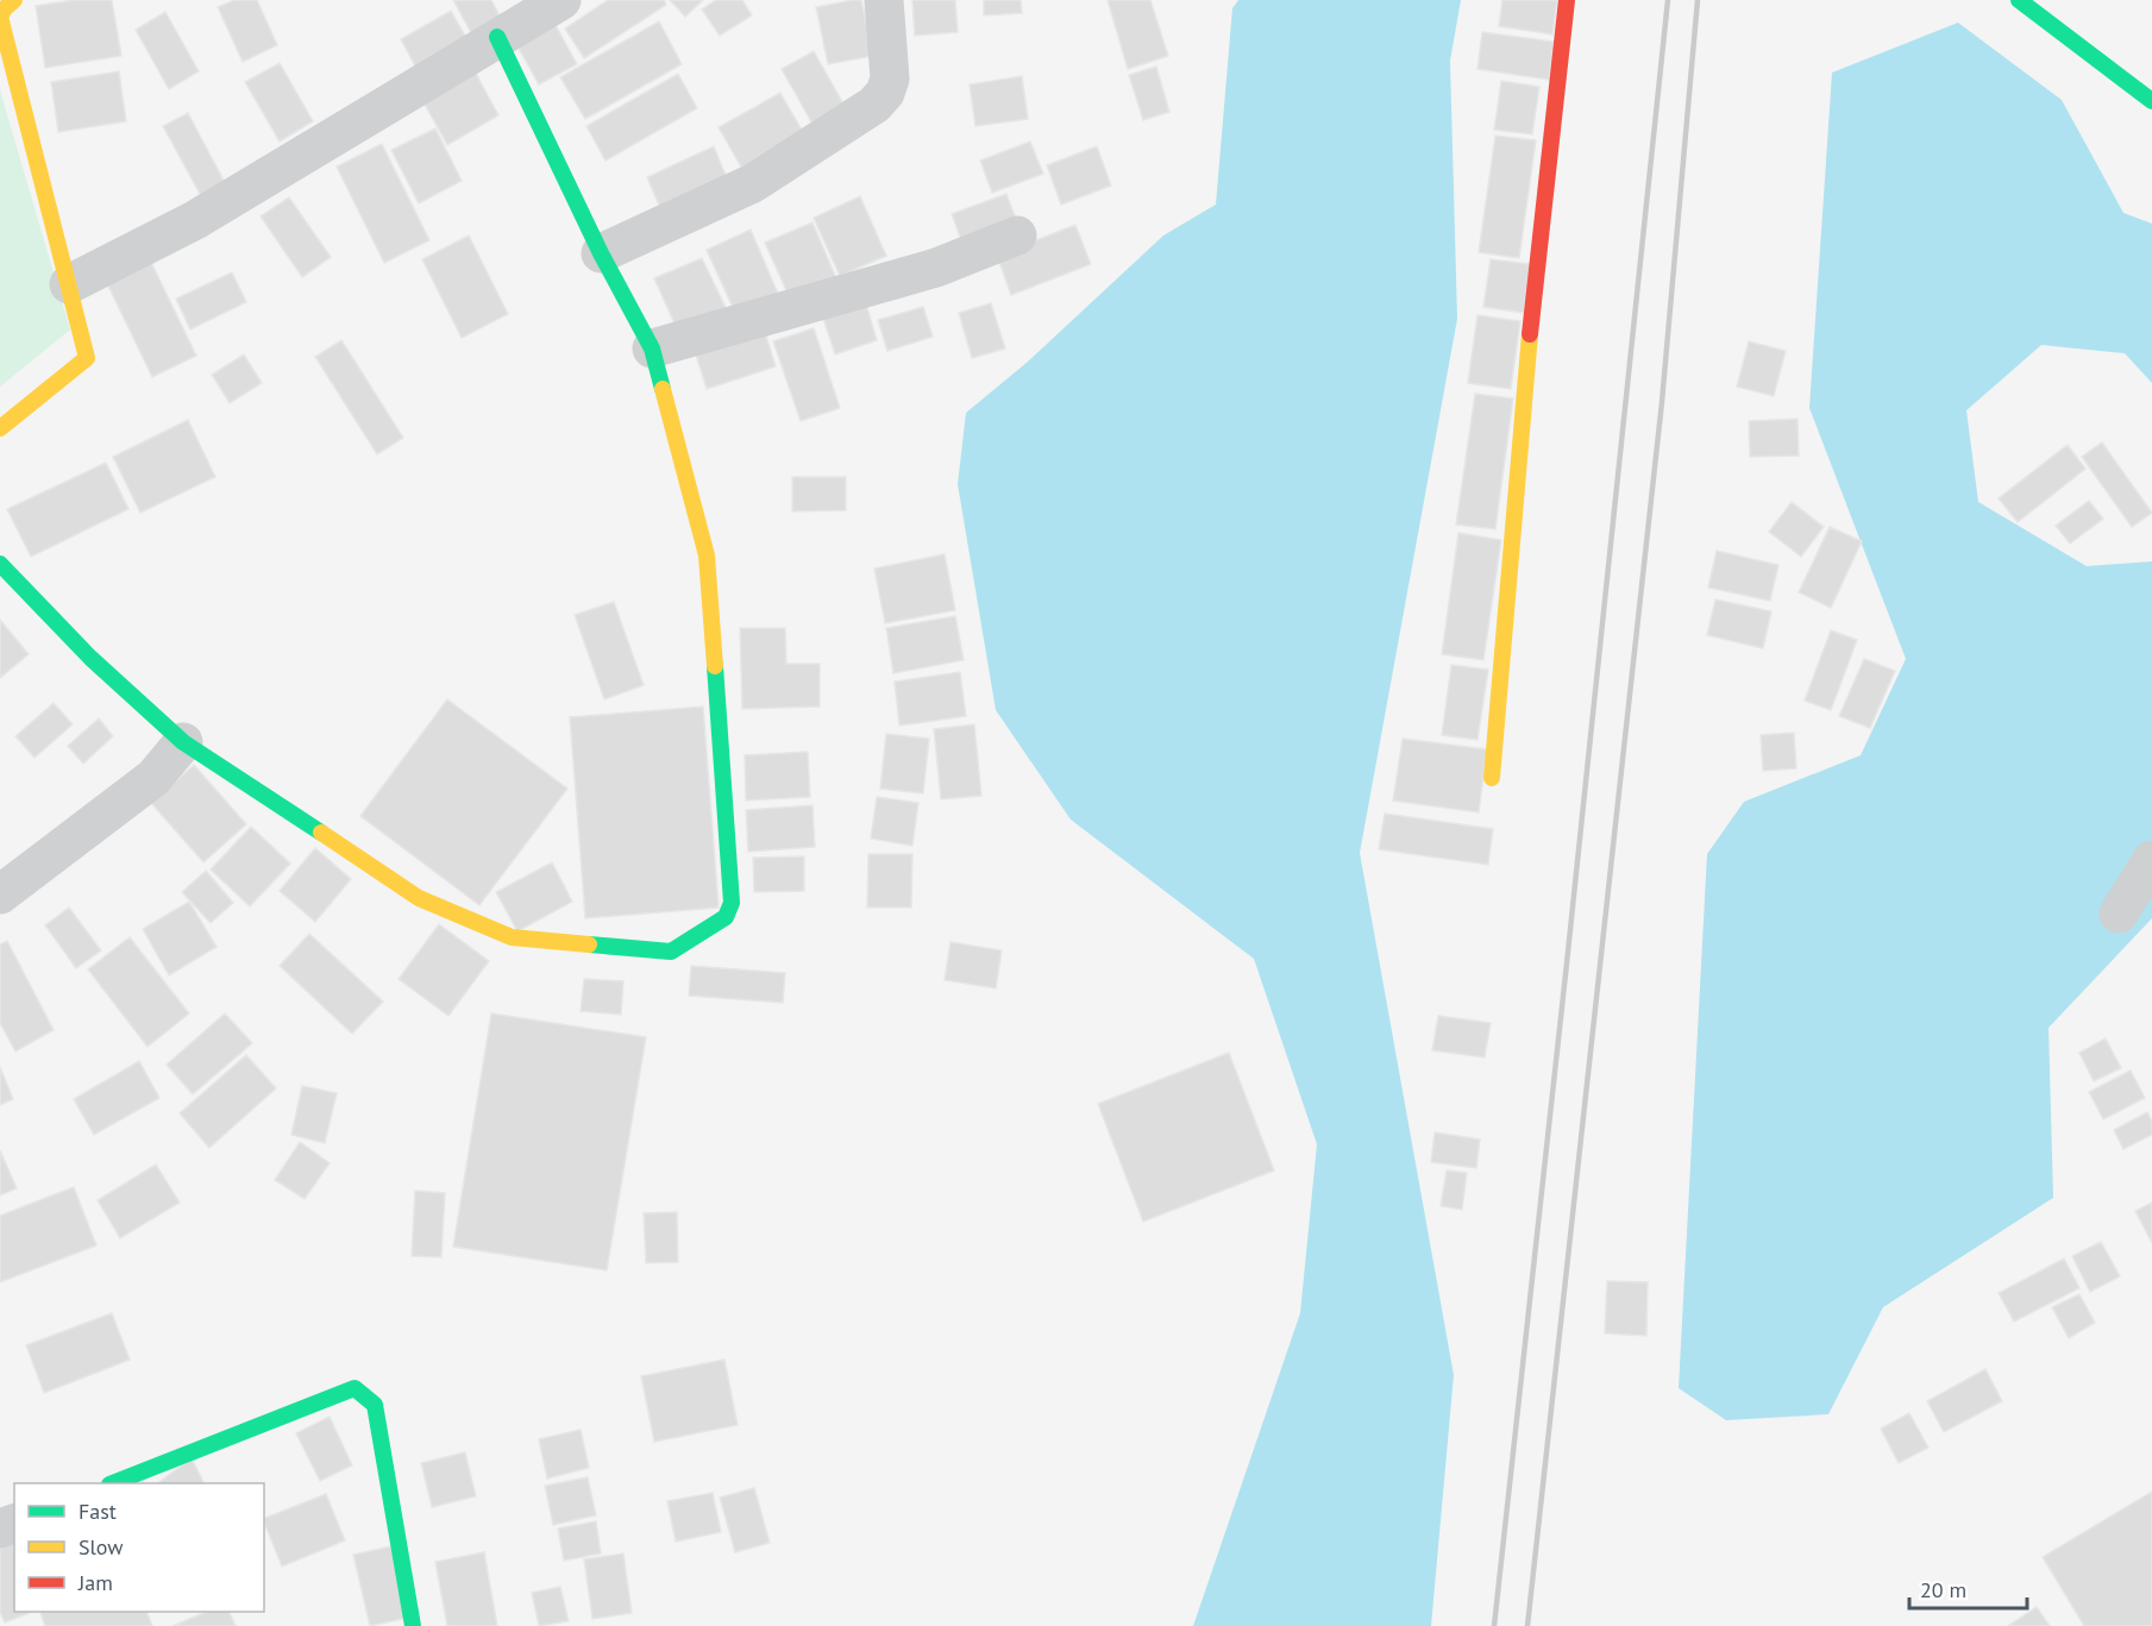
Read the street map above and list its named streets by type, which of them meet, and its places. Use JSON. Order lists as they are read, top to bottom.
{
  "legend": ["Fast", "Slow", "Jam"],
  "scale_bar": "20 m"
}
